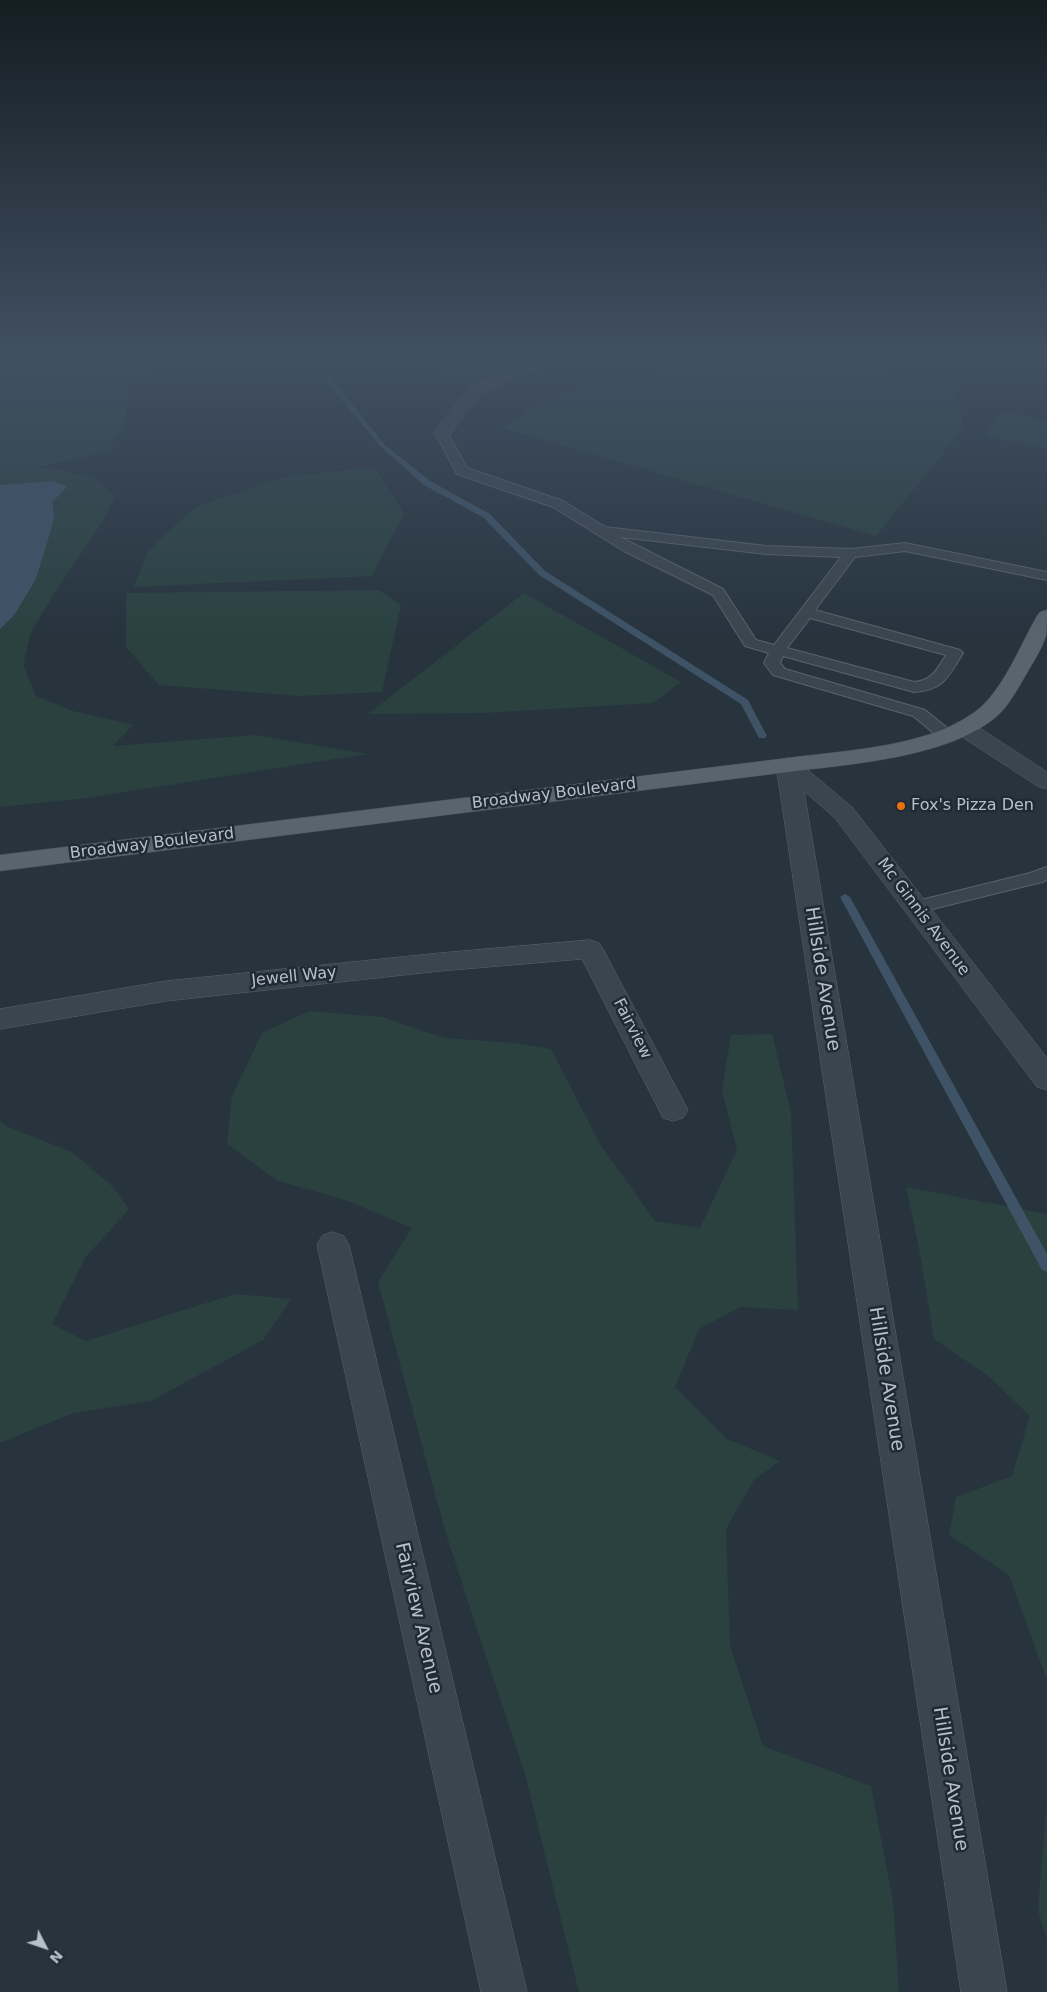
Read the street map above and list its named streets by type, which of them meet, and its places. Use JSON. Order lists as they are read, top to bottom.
{
  "streets": {
    "main road": ["Broadway Boulevard"],
    "street": [
      "Mc Ginnis Avenue",
      "Jewell Way",
      "Hillside Avenue",
      "Fairview",
      "Fairview Avenue"
    ]
  },
  "crossings": [
    ["Broadway Boulevard", "Mc Ginnis Avenue"],
    ["Broadway Boulevard", "Hillside Avenue"],
    ["Mc Ginnis Avenue", "Hillside Avenue"],
    ["Jewell Way", "Fairview"]
  ],
  "places": ["Fox's Pizza Den"],
  "north": "bottom right"
}
